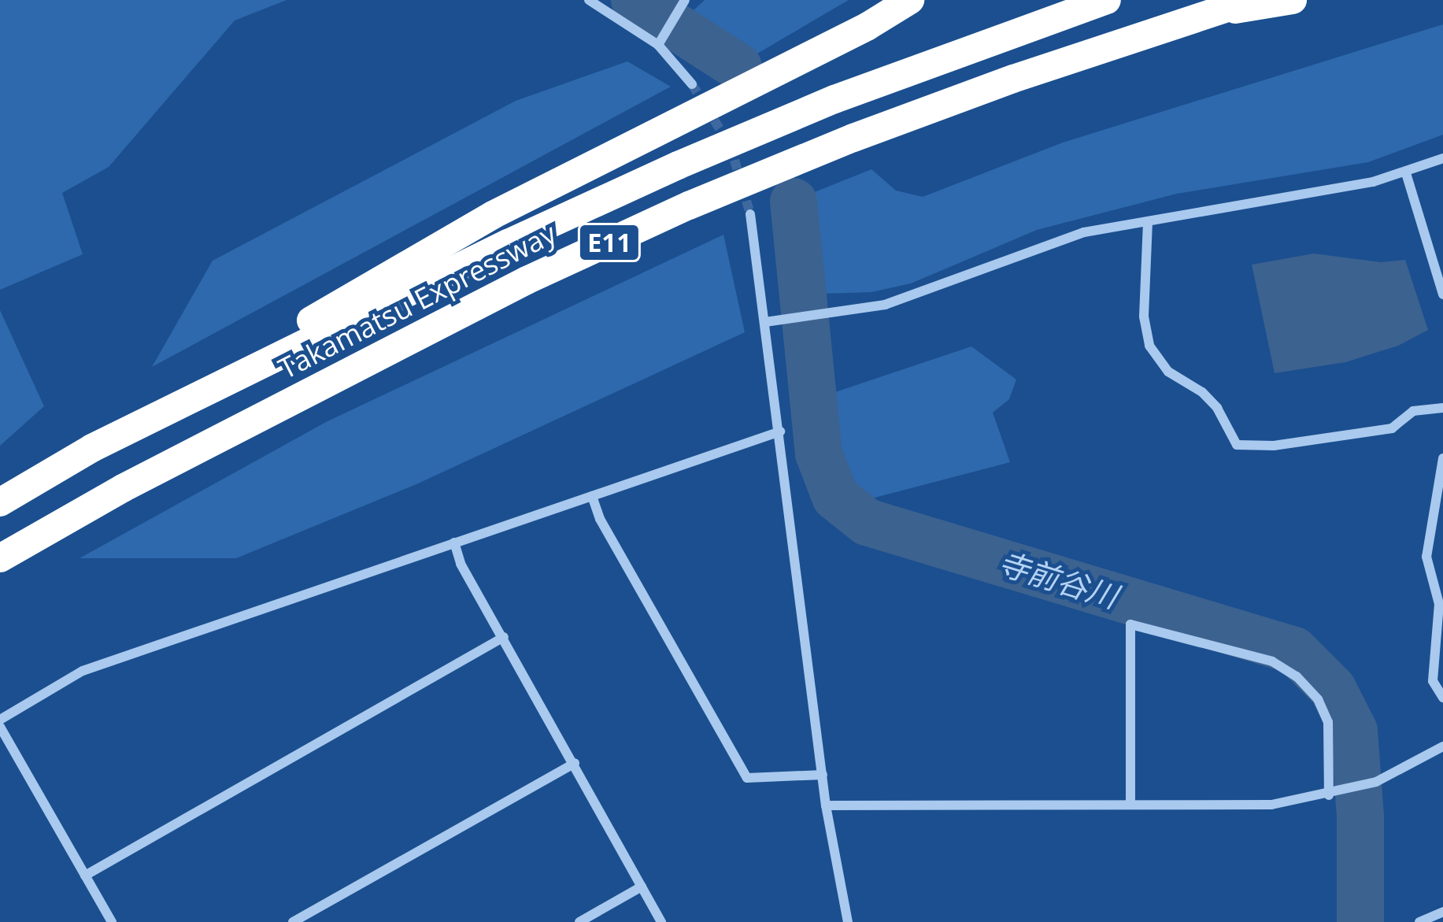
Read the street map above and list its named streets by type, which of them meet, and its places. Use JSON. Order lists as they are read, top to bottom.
{
  "streets": {
    "highway": ["E11", "Takamatsu Expressway"]
  },
  "water": ["寺前谷川"]
}
